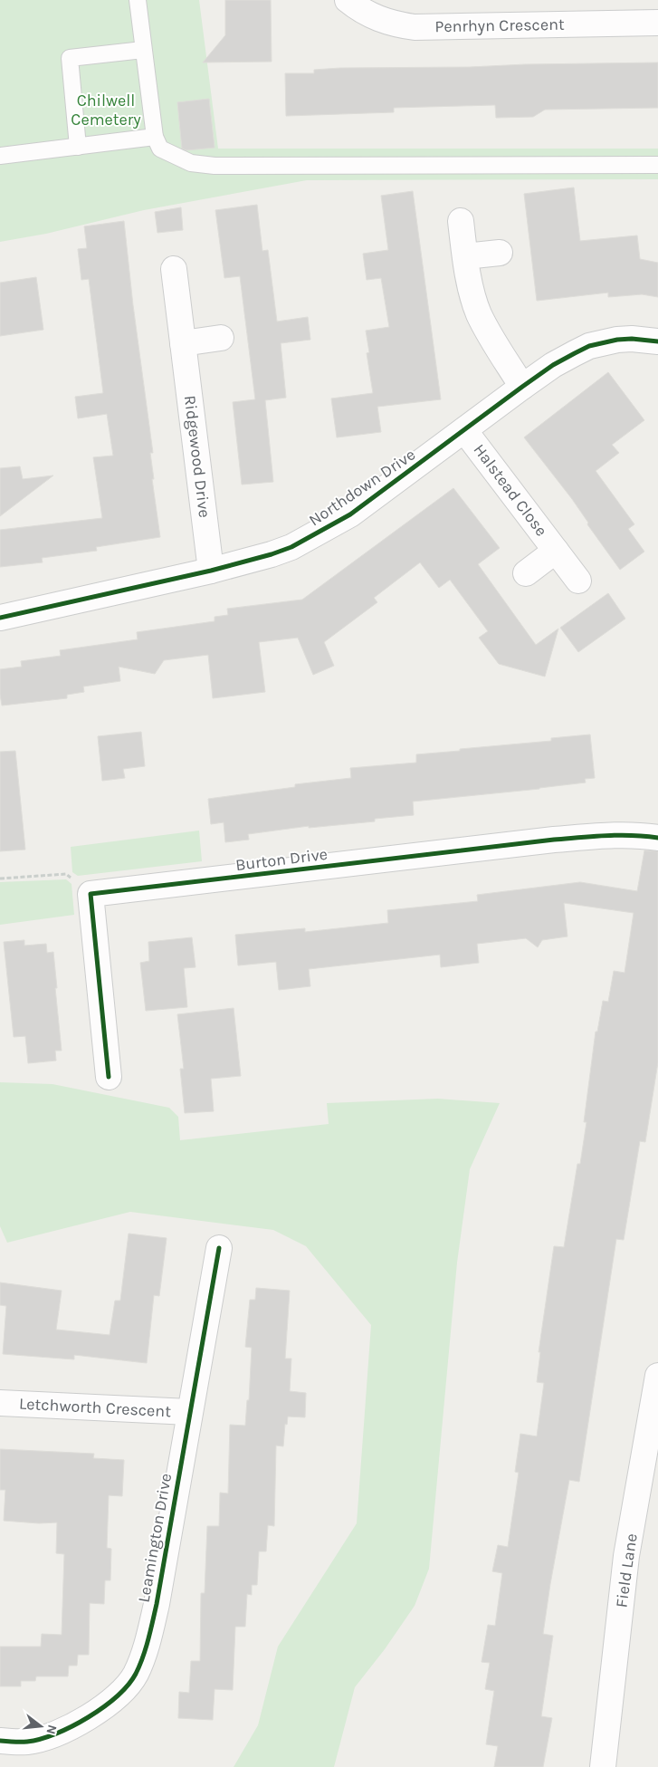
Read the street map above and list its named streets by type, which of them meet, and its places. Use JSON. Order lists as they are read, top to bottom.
{
  "streets": {
    "street": [
      "Penrhyn Crescent",
      "Ridgewood Drive",
      "Northdown Drive",
      "Halstead Close",
      "Burton Drive",
      "Letchworth Crescent",
      "Leamington Drive",
      "Field Lane"
    ]
  },
  "crossings": [
    ["Ridgewood Drive", "Northdown Drive"],
    ["Northdown Drive", "Halstead Close"],
    ["Letchworth Crescent", "Leamington Drive"]
  ],
  "parks": ["Chilwell Cemetery"],
  "north": "right"
}
